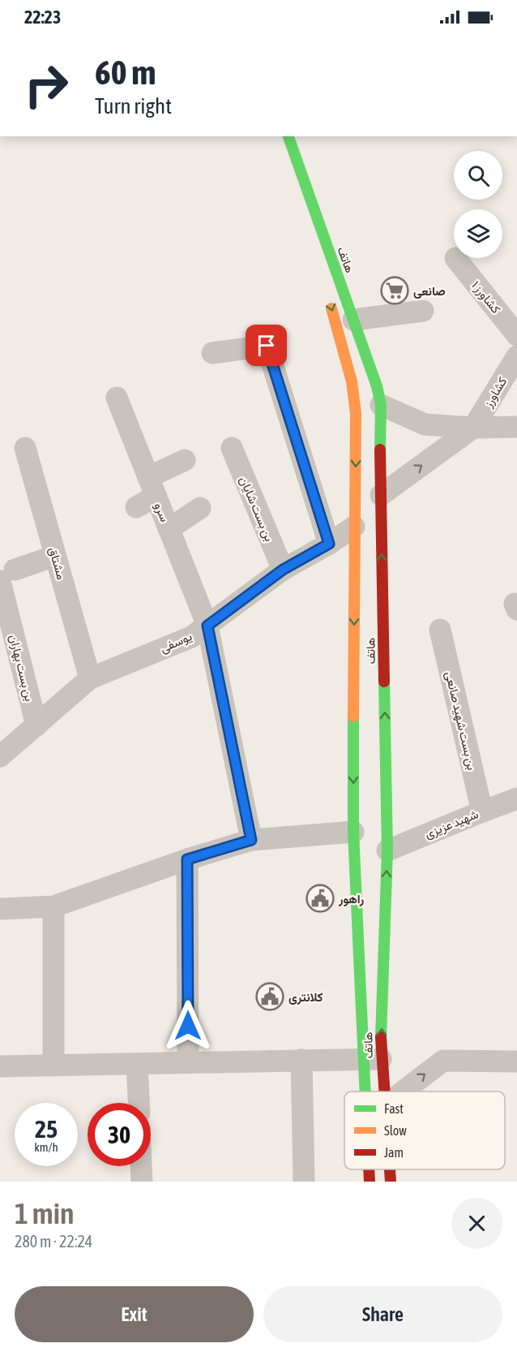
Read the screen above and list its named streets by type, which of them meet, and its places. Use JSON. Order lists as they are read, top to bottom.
{
  "streets": {
    "main road": ["هاتف"],
    "street": [
      "کشاورز ۱",
      "کشاورز",
      "بن بست شایان",
      "سرو",
      "مشتاق",
      "یوسفی",
      "بن بست بهاران",
      "بن بست شهید صانعی",
      "شهید عزیزی"
    ]
  },
  "crossings": [
    ["هاتف", "یوسفی"],
    ["هاتف", "شهید عزیزی"],
    ["بن بست شایان", "یوسفی"],
    ["سرو", "یوسفی"],
    ["مشتاق", "یوسفی"],
    ["یوسفی", "بن بست بهاران"],
    ["بن بست شهید صانعی", "شهید عزیزی"]
  ],
  "places": {
    "supermarket": ["صانعی"],
    "public building": ["راهور", "کلانتری"]
  },
  "legend": ["Fast", "Slow", "Jam"],
  "page": {
    "status": "22:23",
    "turn": ["60 m", "Turn right"],
    "speed": "25 km/h",
    "limit": "30",
    "heading": ["1 min", "280 m · 22:24"],
    "buttons": ["Exit", "Share"]
  }
}
